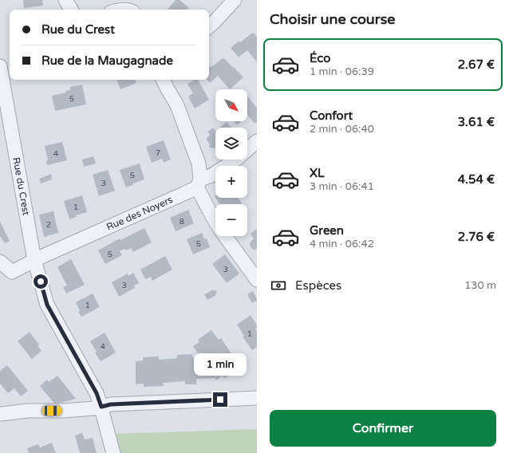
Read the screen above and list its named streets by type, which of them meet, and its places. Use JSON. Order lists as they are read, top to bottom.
{
  "streets": {
    "street": ["Rue du Crest", "Rue des Noyers"]
  },
  "crossings": [
    ["Rue du Crest", "Rue des Noyers"]
  ],
  "house_numbers": [
    "5",
    "7",
    "4",
    "5",
    "3",
    "1",
    "8",
    "2",
    "5",
    "5",
    "3",
    "3",
    "1",
    "1",
    "4"
  ],
  "north": "bottom right",
  "page": {
    "heading": "Choisir une course",
    "banner": ["Rue du Crest", "Rue de la Maugagnade"],
    "list": [
      {
        "name": "Éco",
        "note": "1 min · 06:39",
        "value": "2.67 €"
      },
      {
        "name": "Confort",
        "note": "2 min · 06:40",
        "value": "3.61 €"
      },
      {
        "name": "XL",
        "note": "3 min · 06:41",
        "value": "4.54 €"
      },
      {
        "name": "Green",
        "note": "4 min · 06:42",
        "value": "2.76 €"
      }
    ],
    "map_buttons": ["+", "−"],
    "pay": ["Espèces", "130 m"],
    "bubble": "1 min",
    "buttons": "Confirmer"
  }
}
